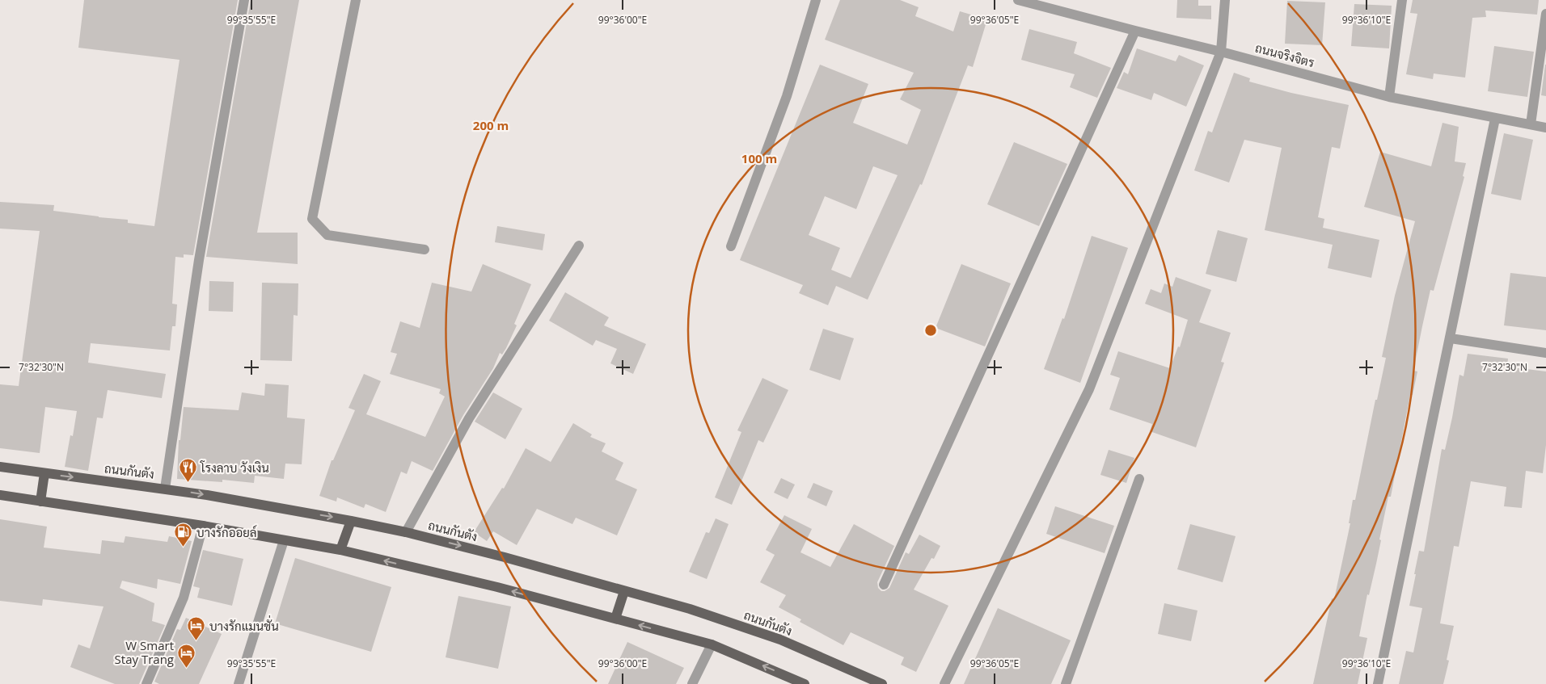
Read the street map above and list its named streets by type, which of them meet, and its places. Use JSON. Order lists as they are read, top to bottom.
{
  "streets": {
    "main road": ["ถนนกันตัง"],
    "street": ["ถนนจริงจิตร"]
  },
  "places": {
    "restaurant": ["โรงลาบ วังเงิน"],
    "fuel station": ["บางรักออยล์"],
    "hotel": ["บางรักแมนชั่น", "W Smart Stay Trang"]
  },
  "coordinates": [
    "99°35'55\"E",
    "99°36'00\"E",
    "99°36'05\"E",
    "99°36'10\"E",
    "7°32'30\"N"
  ],
  "rings": ["200 m", "100 m"]
}
